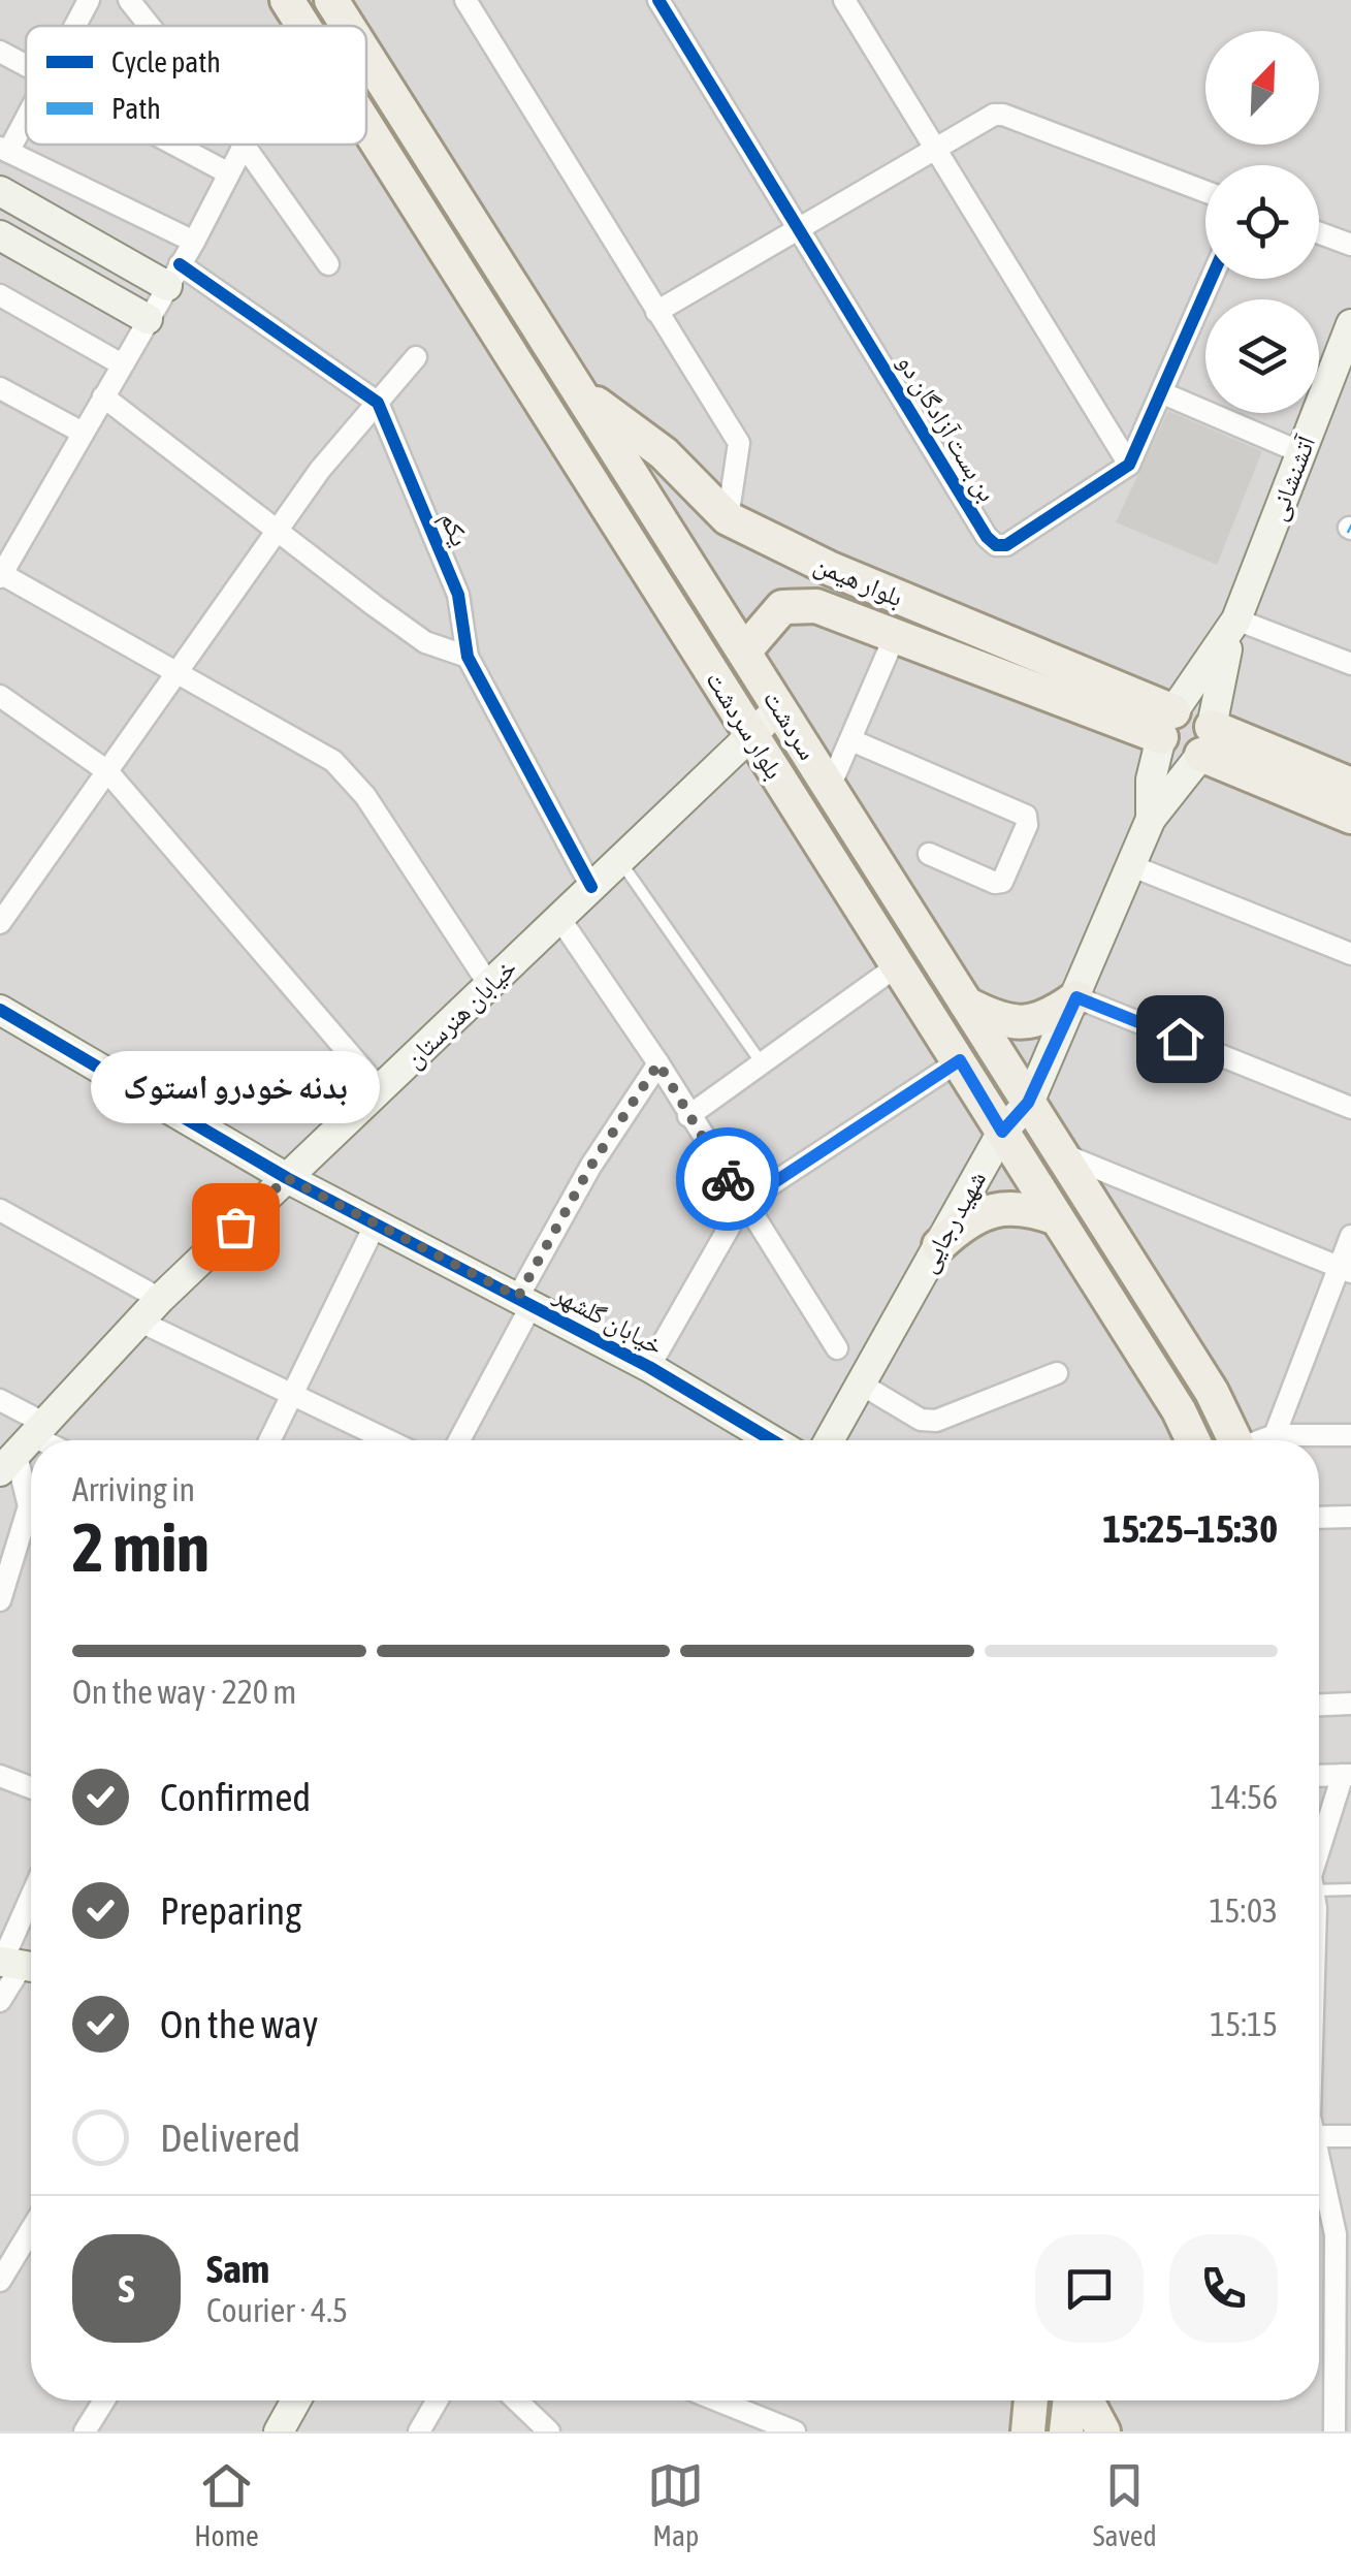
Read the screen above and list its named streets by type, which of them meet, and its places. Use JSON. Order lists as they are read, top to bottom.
{
  "streets": {
    "main road": ["بلوار هیمن", "بلوار سردشت", "سردشت"],
    "street": [
      "بن بست آزادگان دو",
      "آتشنشانی",
      "یکم",
      "خیابان هنرستان",
      "شهید رجایی",
      "خیابان گلشهر"
    ]
  },
  "crossings": [
    ["آتشنشانی", "بلوار هیمن"],
    ["آتشنشانی", "شهید رجایی"],
    ["یکم", "خیابان هنرستان"],
    ["بلوار هیمن", "سردشت"],
    ["بلوار هیمن", "شهید رجایی"],
    ["بلوار سردشت", "خیابان هنرستان"],
    ["بلوار سردشت", "شهید رجایی"],
    ["سردشت", "خیابان هنرستان"],
    ["سردشت", "شهید رجایی"],
    ["خیابان هنرستان", "خیابان گلشهر"]
  ],
  "places": ["بدنه خودرو استوک"],
  "legend": ["Cycle path", "Path"],
  "north": "top right",
  "page": {
    "bubble": "بدنه خودرو استوک",
    "heading": ["2 min", "Arriving in", "15:25–15:30"],
    "panel": ["Sam", "Courier · 4.5"],
    "bar": "On the way · 220 m",
    "list": [
      ["Confirmed", "14:56"],
      ["Preparing", "15:03"],
      ["On the way", "15:15"],
      "Delivered"
    ],
    "round": "S",
    "tabs": ["Home", "Map", "Saved"]
  }
}
